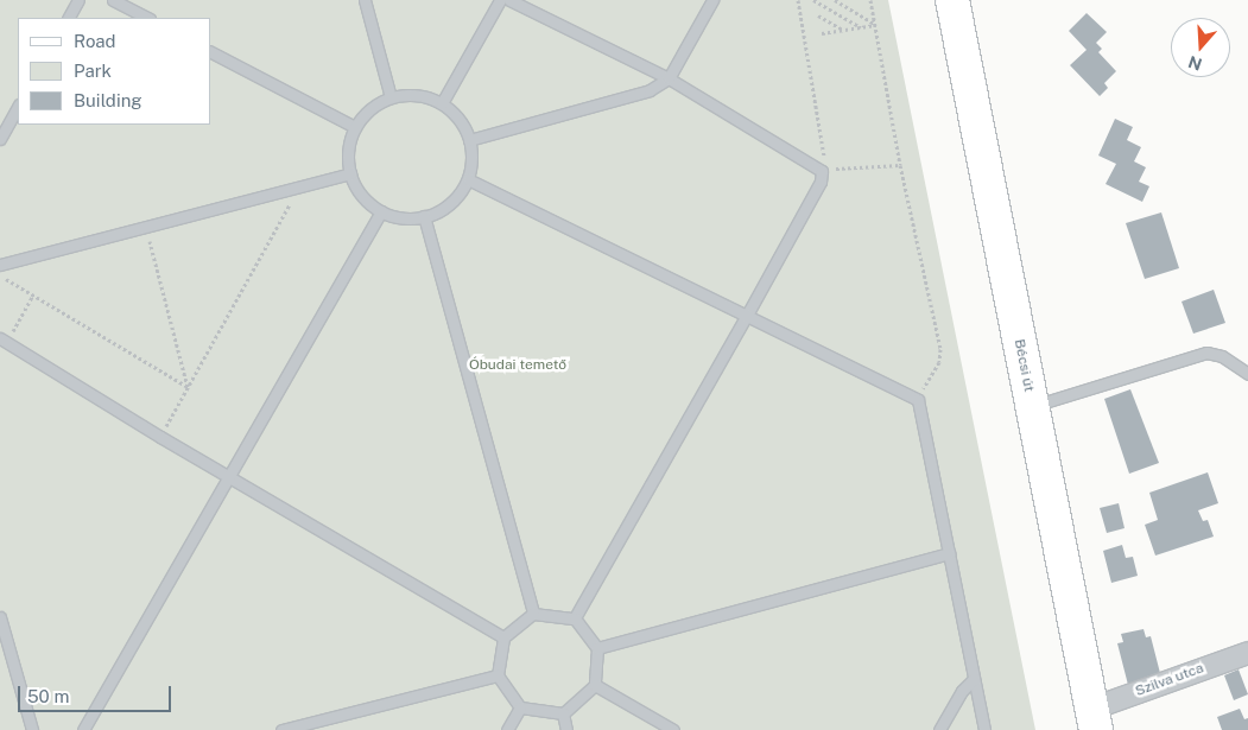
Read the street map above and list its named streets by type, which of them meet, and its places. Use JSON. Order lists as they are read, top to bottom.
{
  "streets": {
    "main road": ["Bécsi út"],
    "street": ["Szilva utca"]
  },
  "crossings": [
    ["Bécsi út", "Szilva utca"]
  ],
  "parks": ["Óbudai temető"],
  "legend": ["Road", "Park", "Building"],
  "scale_bar": "50 m",
  "north": "bottom"
}
